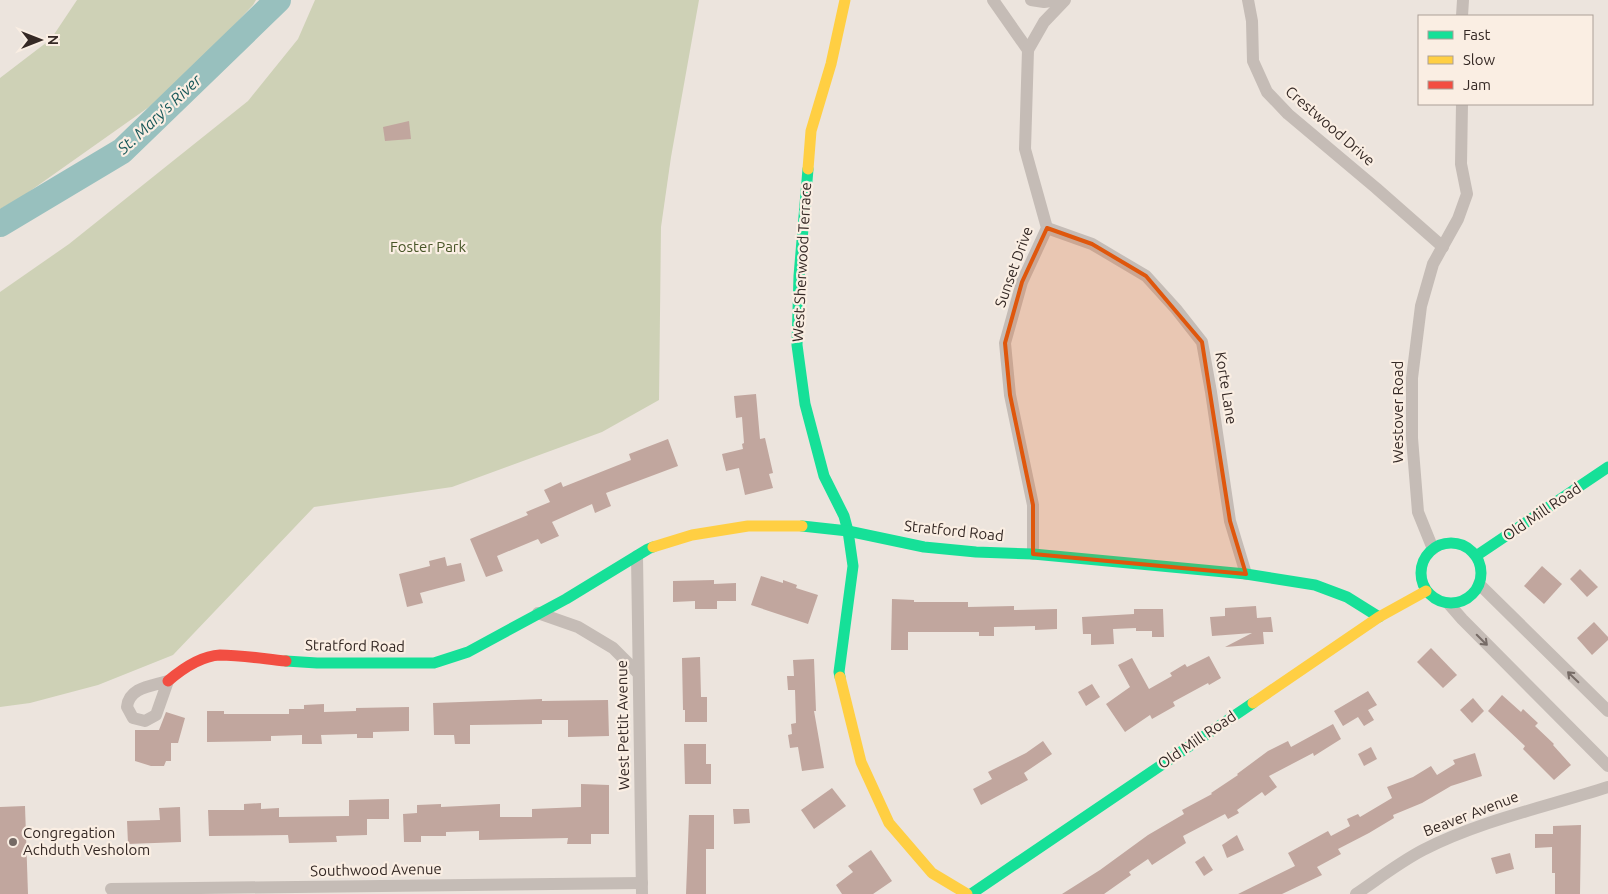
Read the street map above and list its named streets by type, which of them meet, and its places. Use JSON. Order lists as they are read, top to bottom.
{
  "streets": {
    "street": [
      "Crestwood Drive",
      "West Sherwood Terrace",
      "Sunset Drive",
      "Korte Lane",
      "Westover Road",
      "Old Mill Road",
      "Stratford Road",
      "West Pettit Avenue",
      "Beaver Avenue",
      "Southwood Avenue"
    ]
  },
  "crossings": [
    ["Crestwood Drive", "Westover Road"],
    ["West Sherwood Terrace", "Stratford Road"],
    ["Sunset Drive", "Korte Lane"],
    ["Sunset Drive", "Stratford Road"],
    ["Korte Lane", "Stratford Road"],
    ["Westover Road", "Old Mill Road"],
    ["Old Mill Road", "Stratford Road"],
    ["Stratford Road", "West Pettit Avenue"],
    ["West Pettit Avenue", "Southwood Avenue"]
  ],
  "water": ["St. Mary's River"],
  "parks": ["Foster Park"],
  "places": ["Congregation Achduth Vesholom"],
  "legend": ["Fast", "Slow", "Jam"],
  "north": "right"
}
